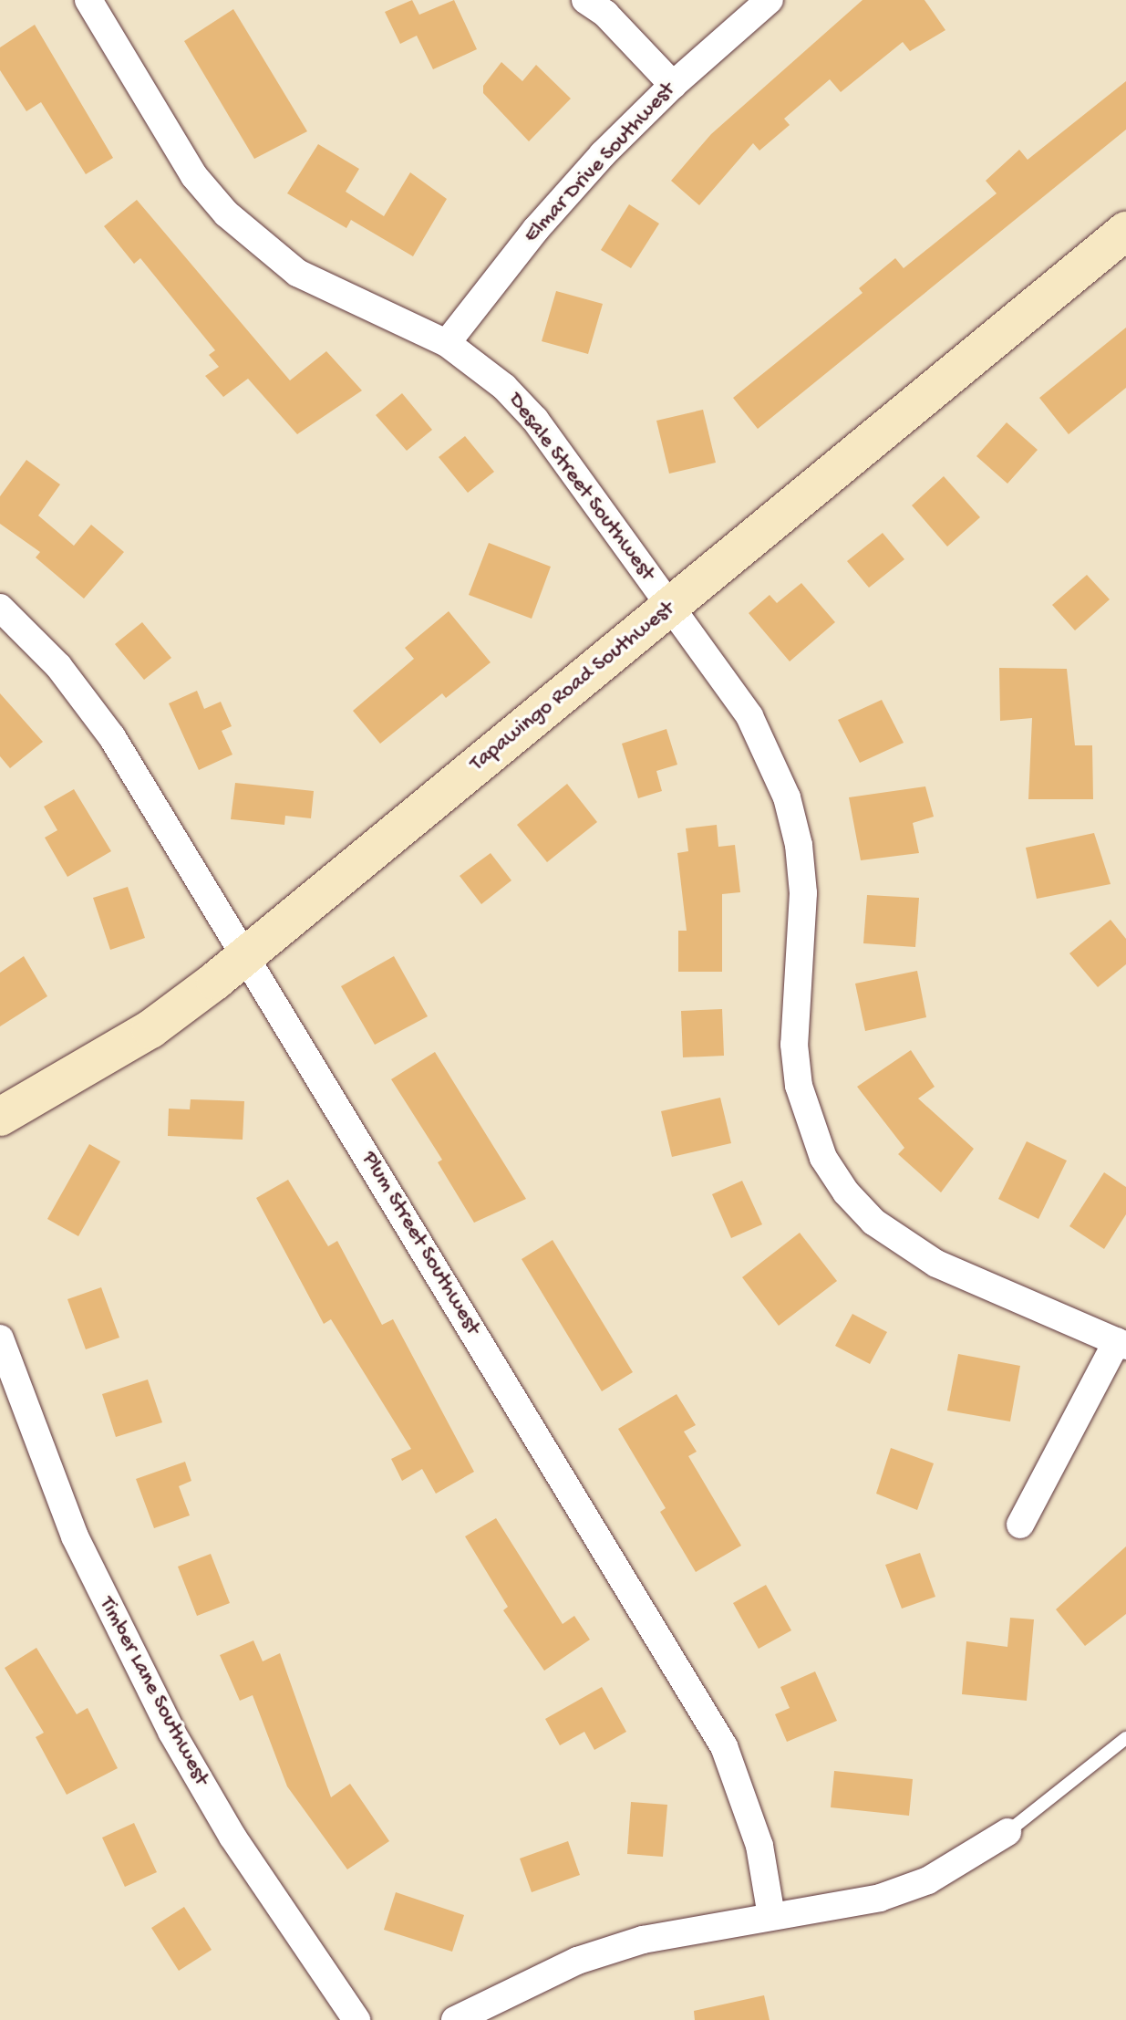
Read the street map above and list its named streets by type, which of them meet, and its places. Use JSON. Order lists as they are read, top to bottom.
{
  "streets": {
    "street": [
      "Elmar Drive Southwest",
      "Desale Street Southwest",
      "Tapawingo Road Southwest",
      "Plum Street Southwest",
      "Timber Lane Southwest"
    ]
  },
  "crossings": [
    ["Elmar Drive Southwest", "Desale Street Southwest"],
    ["Desale Street Southwest", "Tapawingo Road Southwest"],
    ["Tapawingo Road Southwest", "Plum Street Southwest"]
  ]
}
